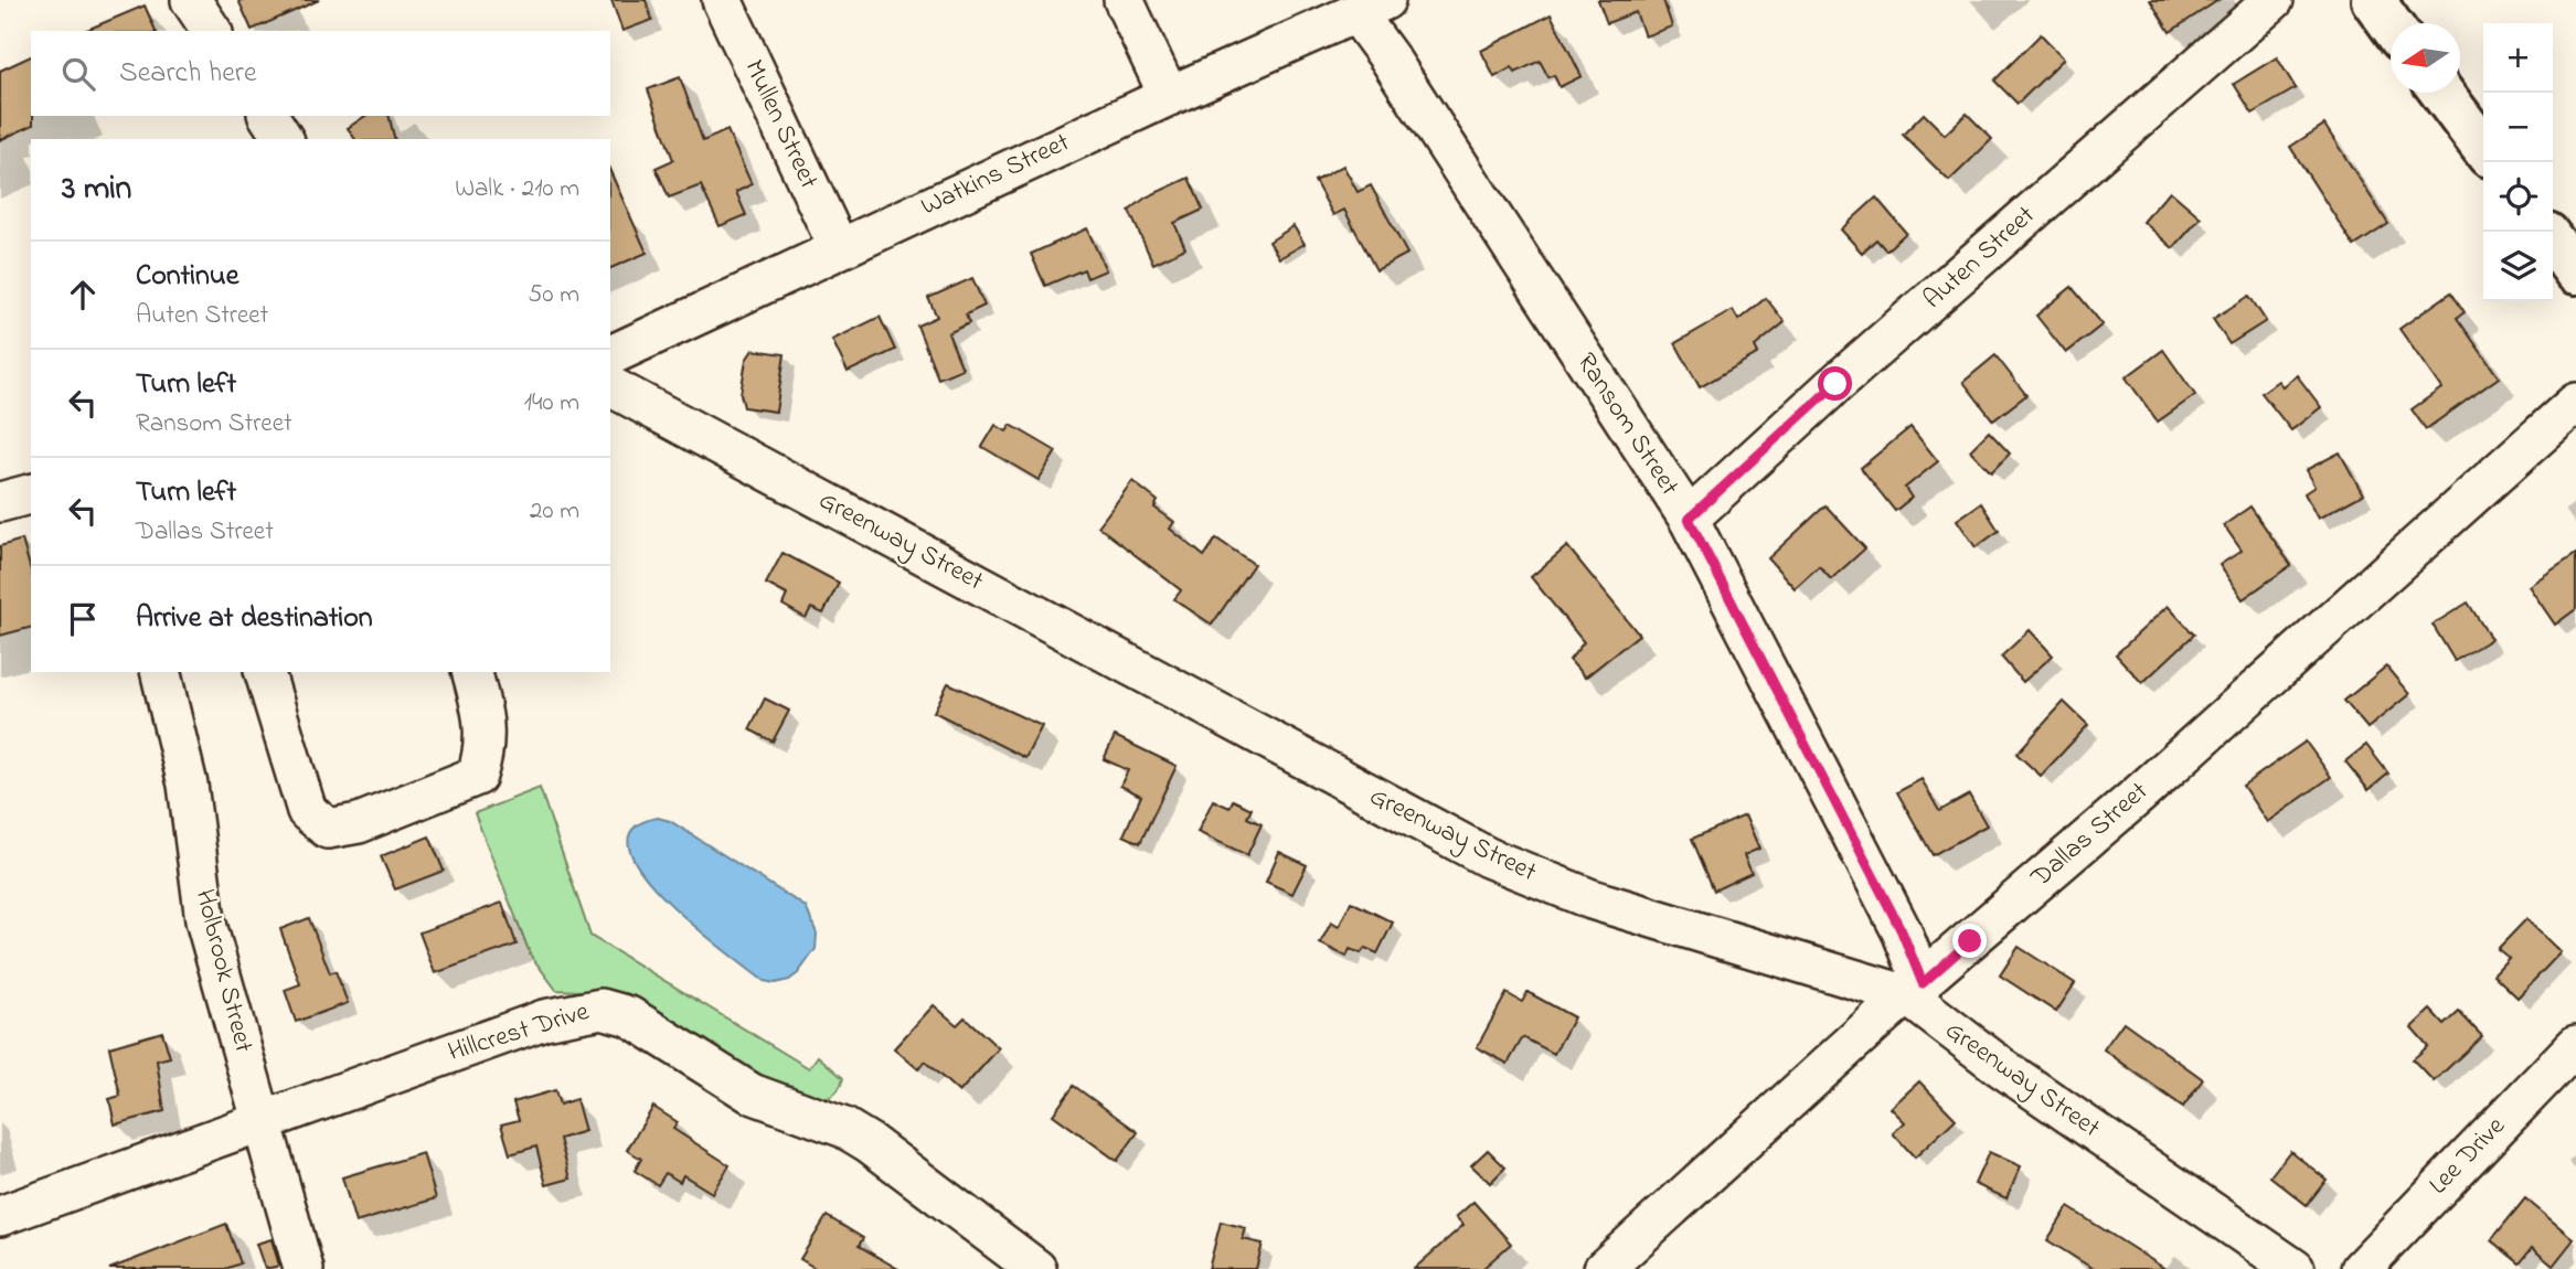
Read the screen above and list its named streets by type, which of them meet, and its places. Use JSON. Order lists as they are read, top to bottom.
{
  "streets": {
    "street": [
      "Mullen Street",
      "Watkins Street",
      "Auten Street",
      "Ransom Street",
      "Greenway Street",
      "Dallas Street",
      "Holbrook Street",
      "Hillcrest Drive",
      "Lee Drive"
    ]
  },
  "crossings": [
    ["Mullen Street", "Watkins Street"],
    ["Watkins Street", "Ransom Street"],
    ["Watkins Street", "Greenway Street"],
    ["Auten Street", "Ransom Street"],
    ["Ransom Street", "Greenway Street"],
    ["Ransom Street", "Dallas Street"],
    ["Greenway Street", "Dallas Street"],
    ["Holbrook Street", "Hillcrest Drive"]
  ],
  "north": "left",
  "page": {
    "map_buttons": ["+", "−"],
    "search": "Search here",
    "heading": ["3 min", "Walk · 210 m"],
    "list": [
      ["Continue", "Auten Street", "50 m"],
      ["Turn left", "Ransom Street", "140 m"],
      ["Turn left", "Dallas Street", "20 m"],
      "Arrive at destination"
    ]
  }
}
